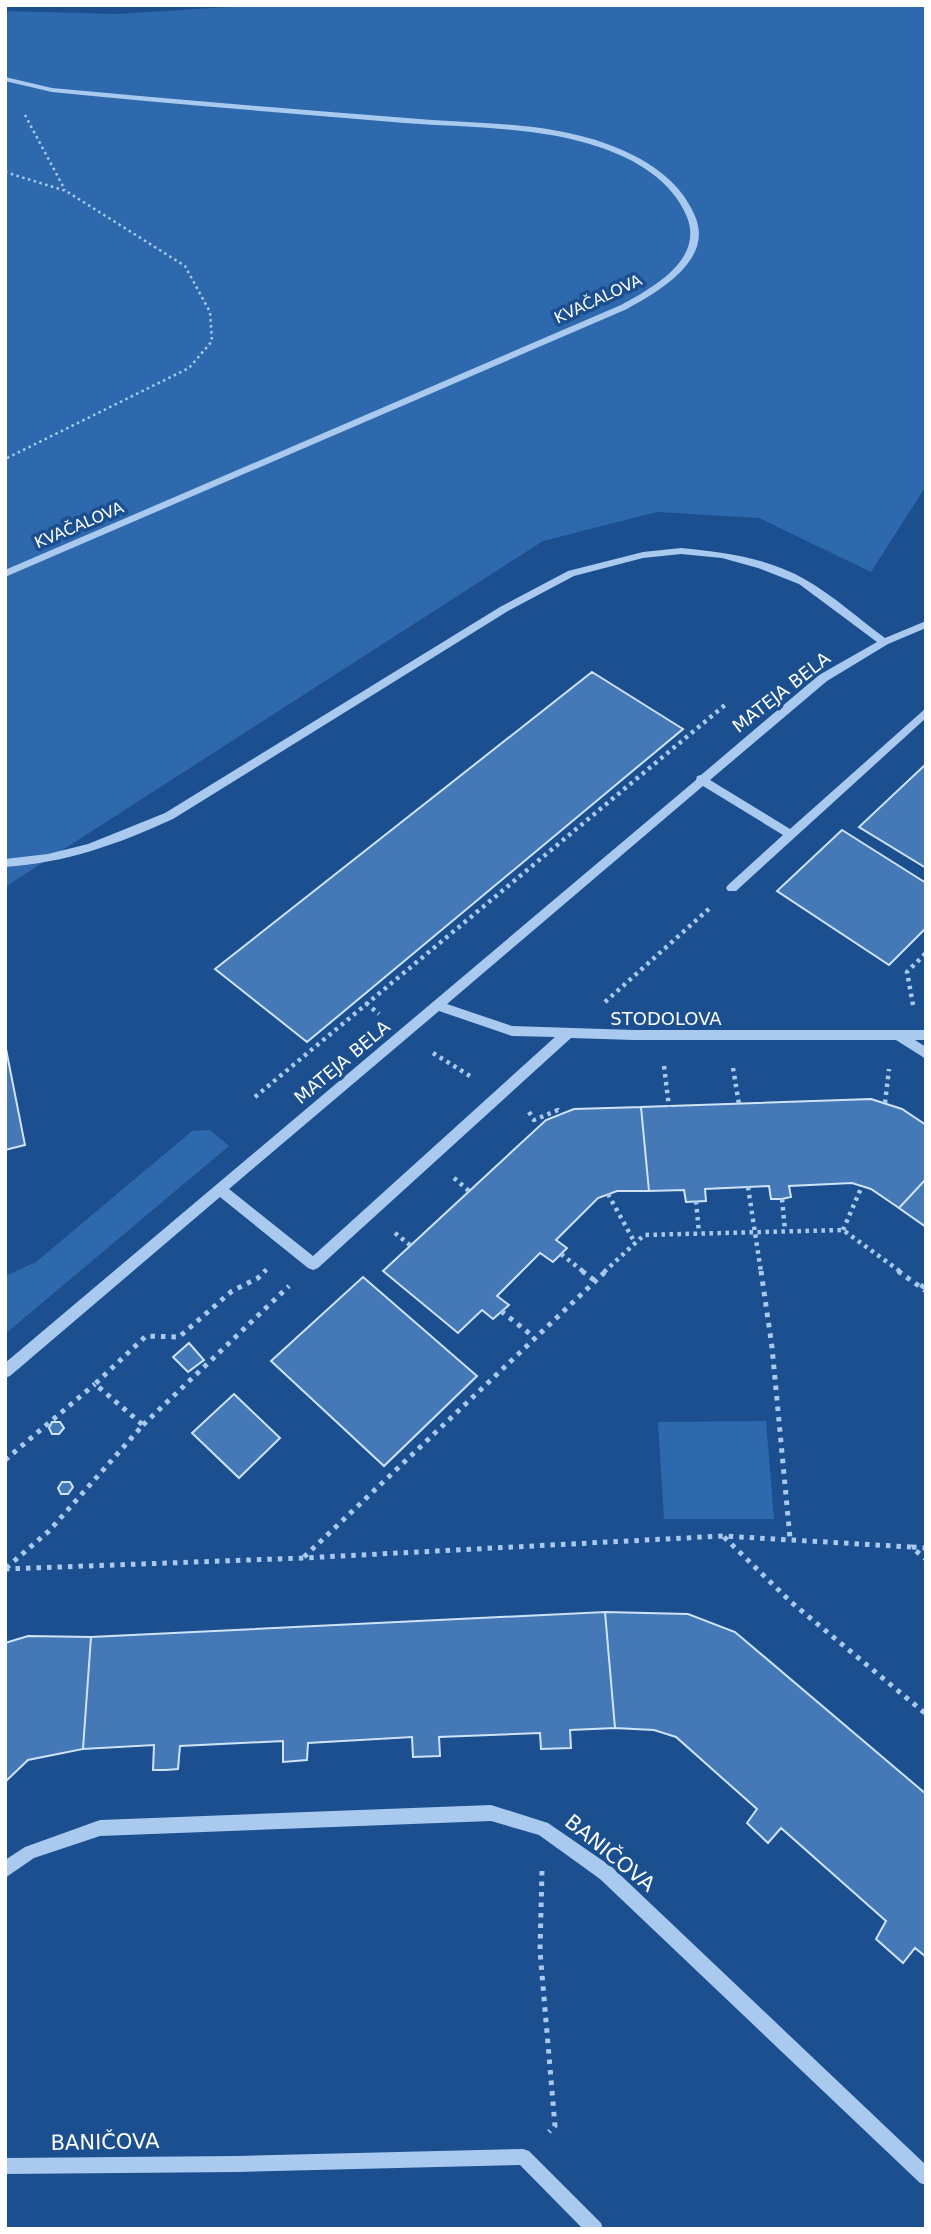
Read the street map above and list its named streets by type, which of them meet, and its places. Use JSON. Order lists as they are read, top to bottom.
{
  "streets": {
    "street": [
      "KVAČALOVA",
      "MATEJA BELA",
      "STODOLOVA",
      "BANIČOVA"
    ]
  },
  "crossings": [
    ["MATEJA BELA", "STODOLOVA"]
  ]
}
